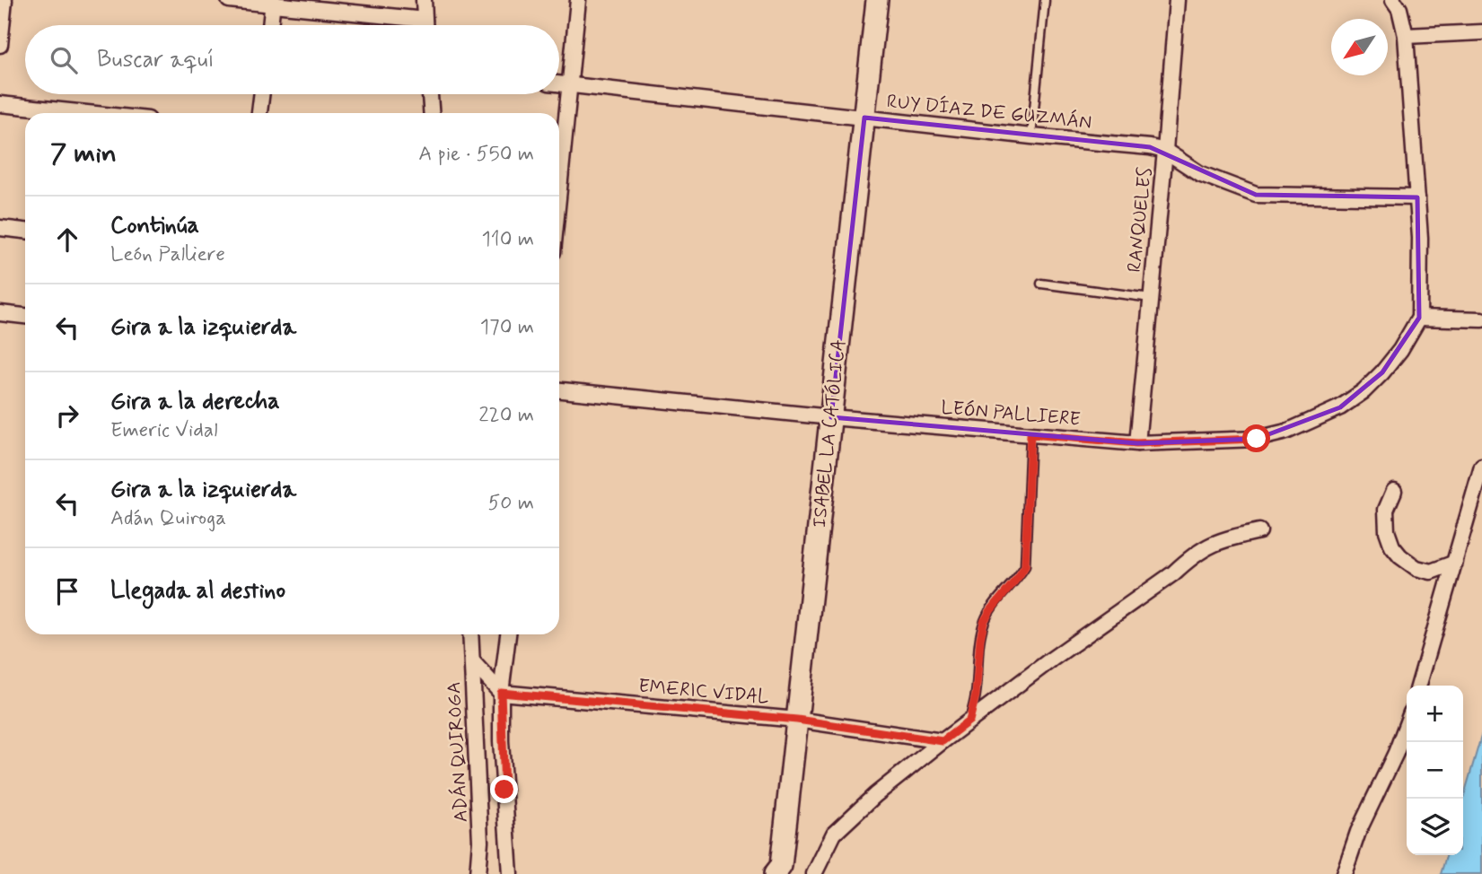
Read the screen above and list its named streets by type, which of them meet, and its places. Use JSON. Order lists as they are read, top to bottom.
{
  "streets": {
    "main road": ["ISABEL LA CATÓLICA"],
    "street": [
      "RUY DÍAZ DE GUZMÁN",
      "RANQUELES",
      "LEÓN PALLIERE",
      "EMERIC VIDAL",
      "ADÁN QUIROGA"
    ]
  },
  "crossings": [
    ["RUY DÍAZ DE GUZMÁN", "RANQUELES"],
    ["RUY DÍAZ DE GUZMÁN", "ISABEL LA CATÓLICA"],
    ["RANQUELES", "LEÓN PALLIERE"],
    ["LEÓN PALLIERE", "ISABEL LA CATÓLICA"],
    ["ISABEL LA CATÓLICA", "EMERIC VIDAL"]
  ],
  "north": "bottom left",
  "page": {
    "search": "Buscar aquí",
    "heading": ["7 min", "A pie · 550 m"],
    "list": [
      ["Continúa", "León Palliere", "110 m"],
      ["Gira a la izquierda", "170 m"],
      ["Gira a la derecha", "Emeric Vidal", "220 m"],
      ["Gira a la izquierda", "Adán Quiroga", "50 m"],
      "Llegada al destino"
    ],
    "map_buttons": ["+", "−"]
  }
}
